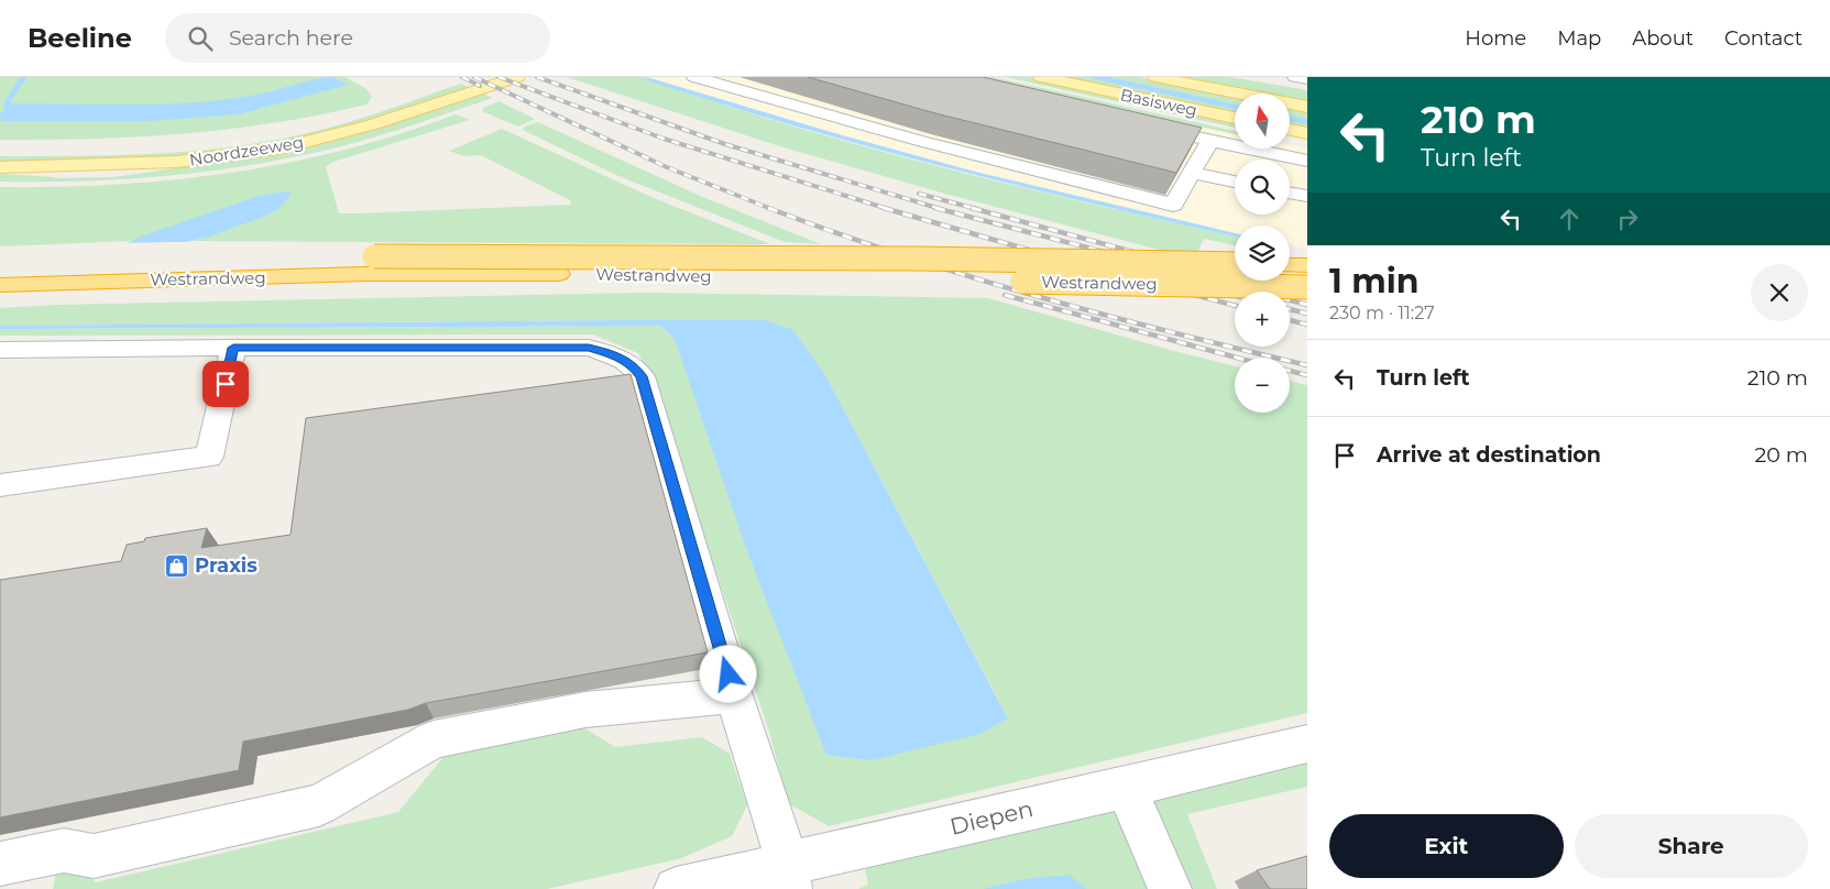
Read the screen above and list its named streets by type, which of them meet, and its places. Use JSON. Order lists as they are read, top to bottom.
{
  "streets": {
    "highway": ["Westrandweg"],
    "main road": ["Basisweg", "Noordzeeweg"],
    "street": ["Diepen"]
  },
  "places": {
    "shop": ["Praxis"]
  },
  "north": "top",
  "page": {
    "header": "Beeline",
    "search": "Search here",
    "nav": [
      "Home",
      "Map",
      "About",
      "Contact"
    ],
    "turn": ["210 m", "Turn left"],
    "map_buttons": ["+", "−"],
    "heading": ["1 min", "230 m · 11:27"],
    "list": [
      {
        "name": "Turn left",
        "value": "210 m"
      },
      {
        "name": "Arrive at destination",
        "value": "20 m"
      }
    ],
    "buttons": ["Exit", "Share"]
  }
}
